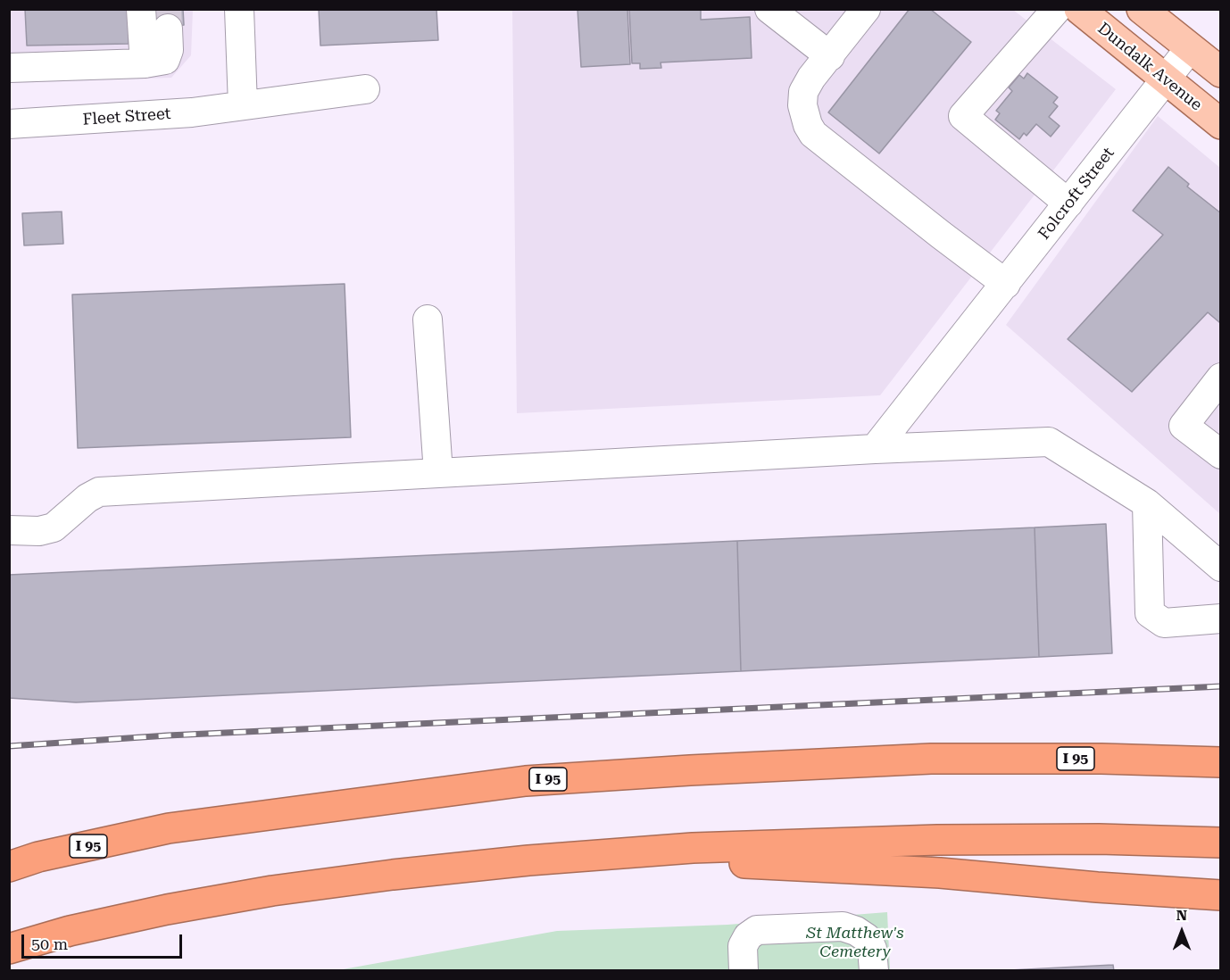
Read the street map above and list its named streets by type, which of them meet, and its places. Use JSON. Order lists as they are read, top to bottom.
{
  "streets": {
    "highway": ["I 95"],
    "main road": ["Dundalk Avenue"],
    "street": ["Fleet Street", "Folcroft Street"]
  },
  "crossings": [
    ["Dundalk Avenue", "Folcroft Street"]
  ],
  "parks": ["St Matthew's Cemetery"],
  "scale_bar": "50 m",
  "north": "top"
}
